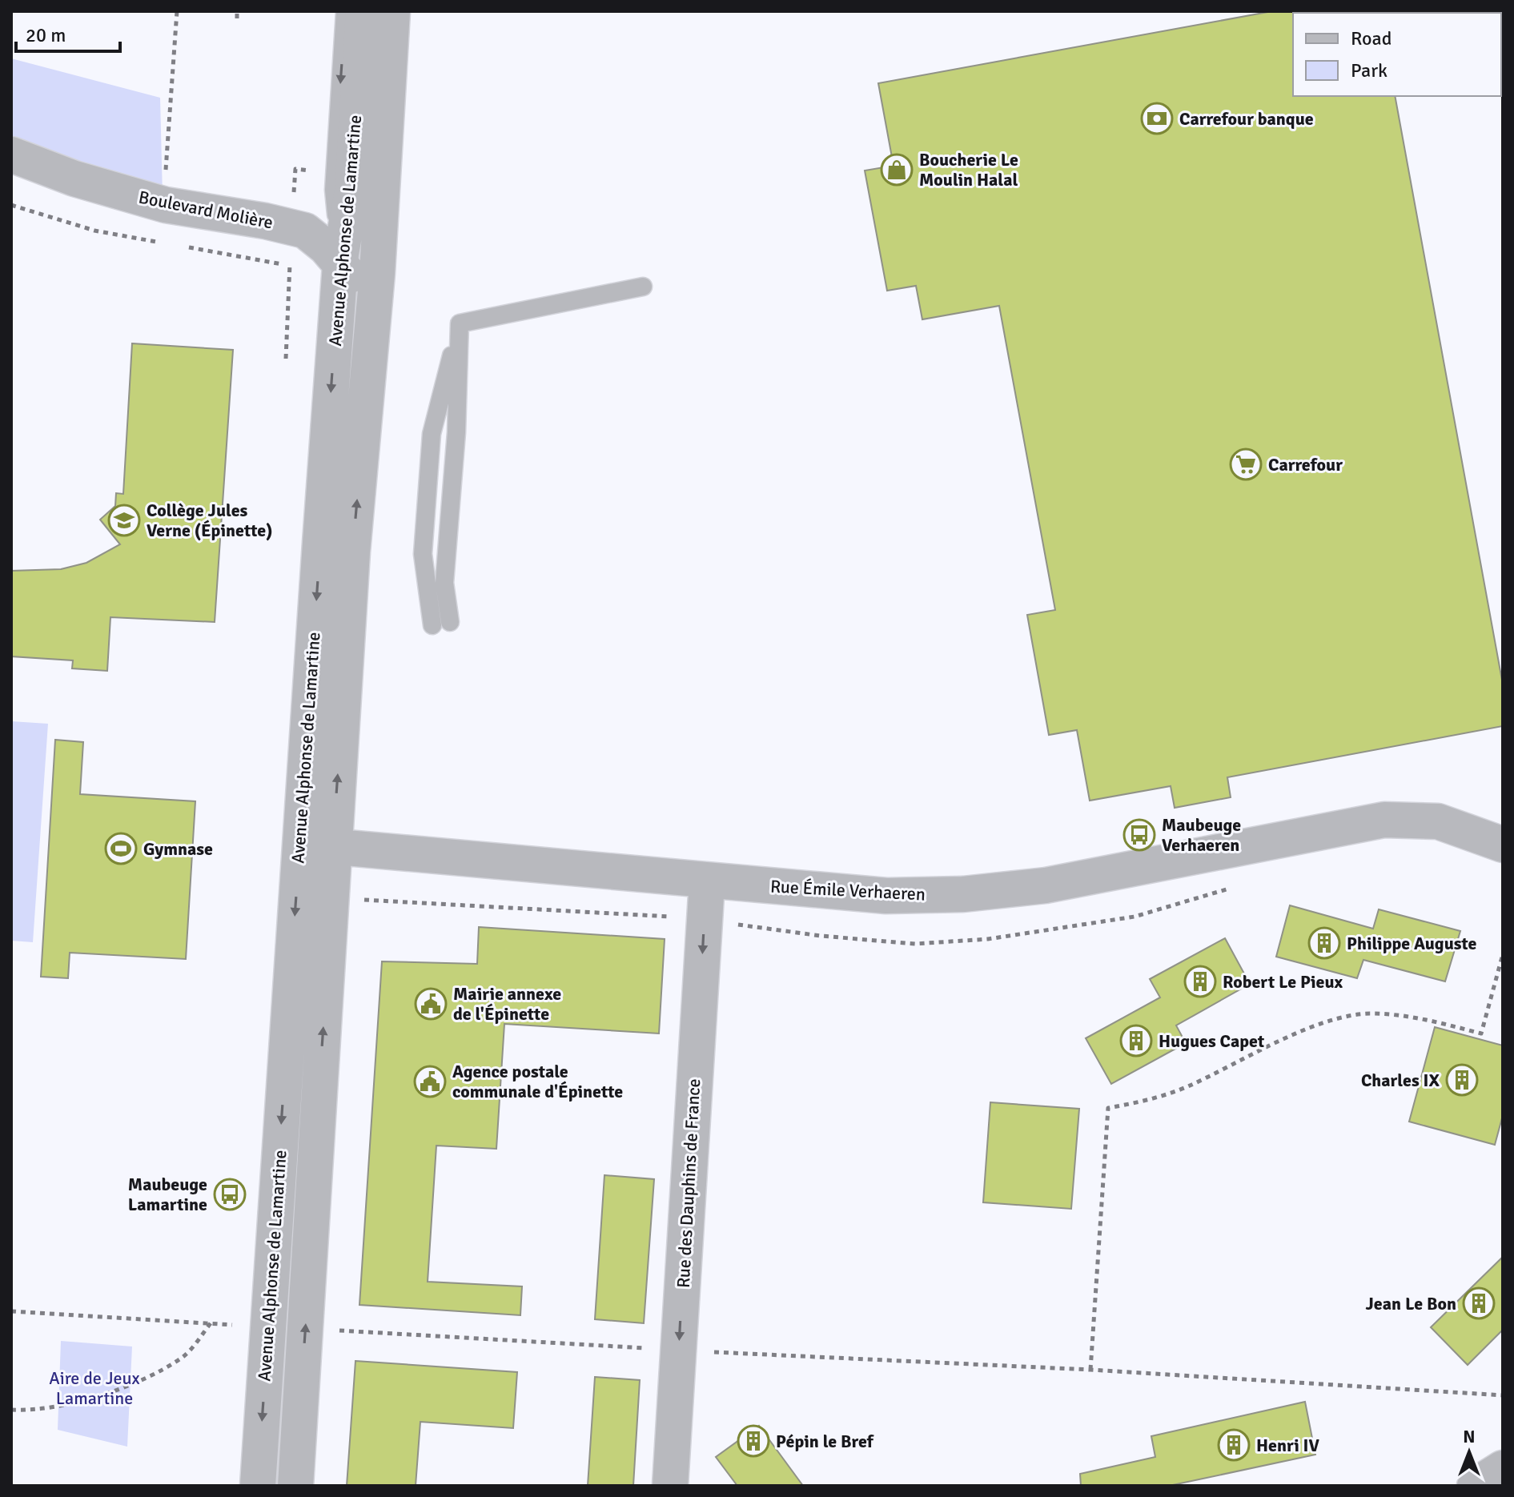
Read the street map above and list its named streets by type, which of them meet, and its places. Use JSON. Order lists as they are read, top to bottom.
{
  "streets": {
    "street": [
      "Boulevard Molière",
      "Avenue Alphonse de Lamartine",
      "Rue Émile Verhaeren",
      "Rue des Dauphins de France"
    ]
  },
  "crossings": [
    ["Boulevard Molière", "Avenue Alphonse de Lamartine"],
    ["Avenue Alphonse de Lamartine", "Rue Émile Verhaeren"],
    ["Rue Émile Verhaeren", "Rue des Dauphins de France"]
  ],
  "one_way": ["Rue des Dauphins de France"],
  "parks": ["Aire de Jeux Lamartine"],
  "places": {
    "bank": ["Carrefour banque"],
    "shop": ["Boucherie Le Moulin Halal"],
    "supermarket": ["Carrefour"],
    "school or university": ["Collège Jules Verne (Épinette)"],
    "bus stop": ["Maubeuge Verhaeren", "Maubeuge Lamartine"],
    "sports": ["Gymnase"],
    "building": [
      "Philippe Auguste",
      "Robert Le Pieux",
      "Hugues Capet",
      "Charles IX",
      "Jean Le Bon",
      "Pépin le Bref",
      "Henri IV"
    ],
    "public building": ["Mairie annexe de l'Épinette", "Agence postale communale d'Épinette"]
  },
  "legend": ["Road", "Park"],
  "scale_bar": "20 m",
  "north": "top"
}
